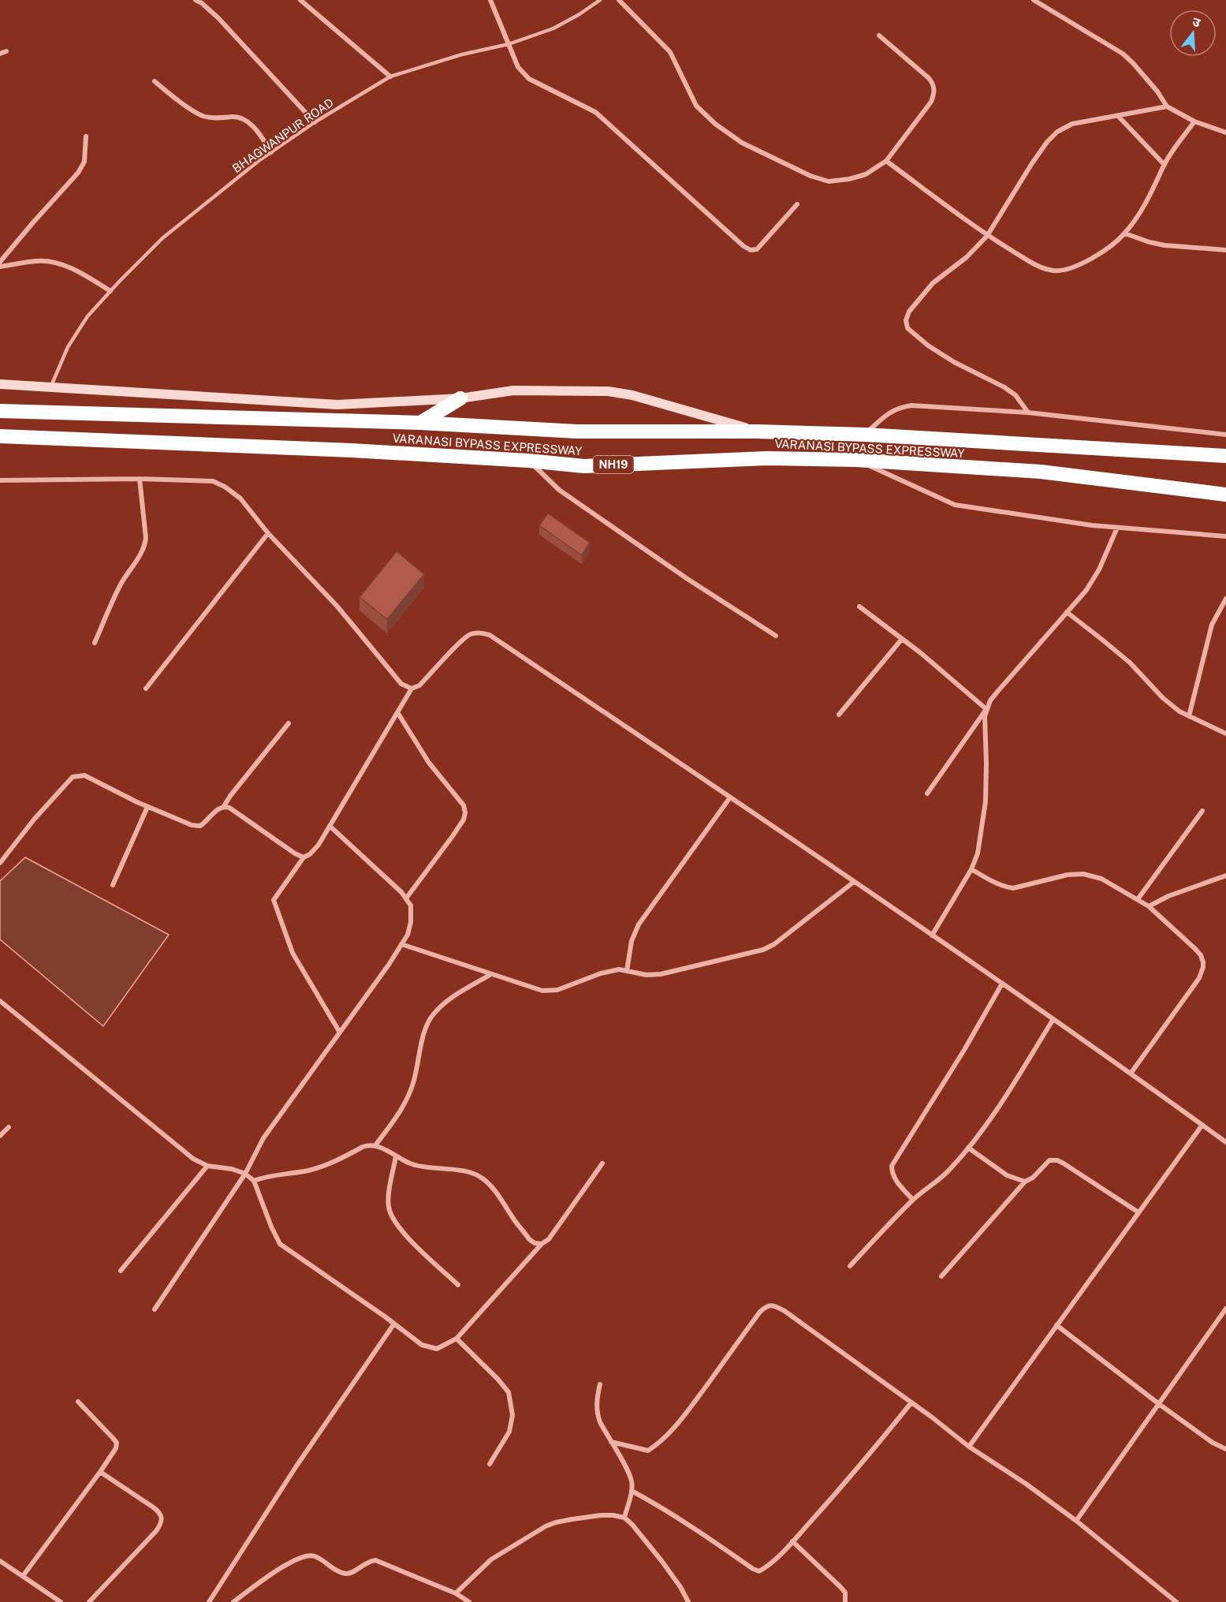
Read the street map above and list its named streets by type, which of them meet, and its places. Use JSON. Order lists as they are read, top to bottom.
{
  "streets": {
    "highway": ["VARANASI BYPASS EXPRESSWAY", "NH19"],
    "lane": ["BHAGWANPUR ROAD"]
  },
  "north": "top"
}
